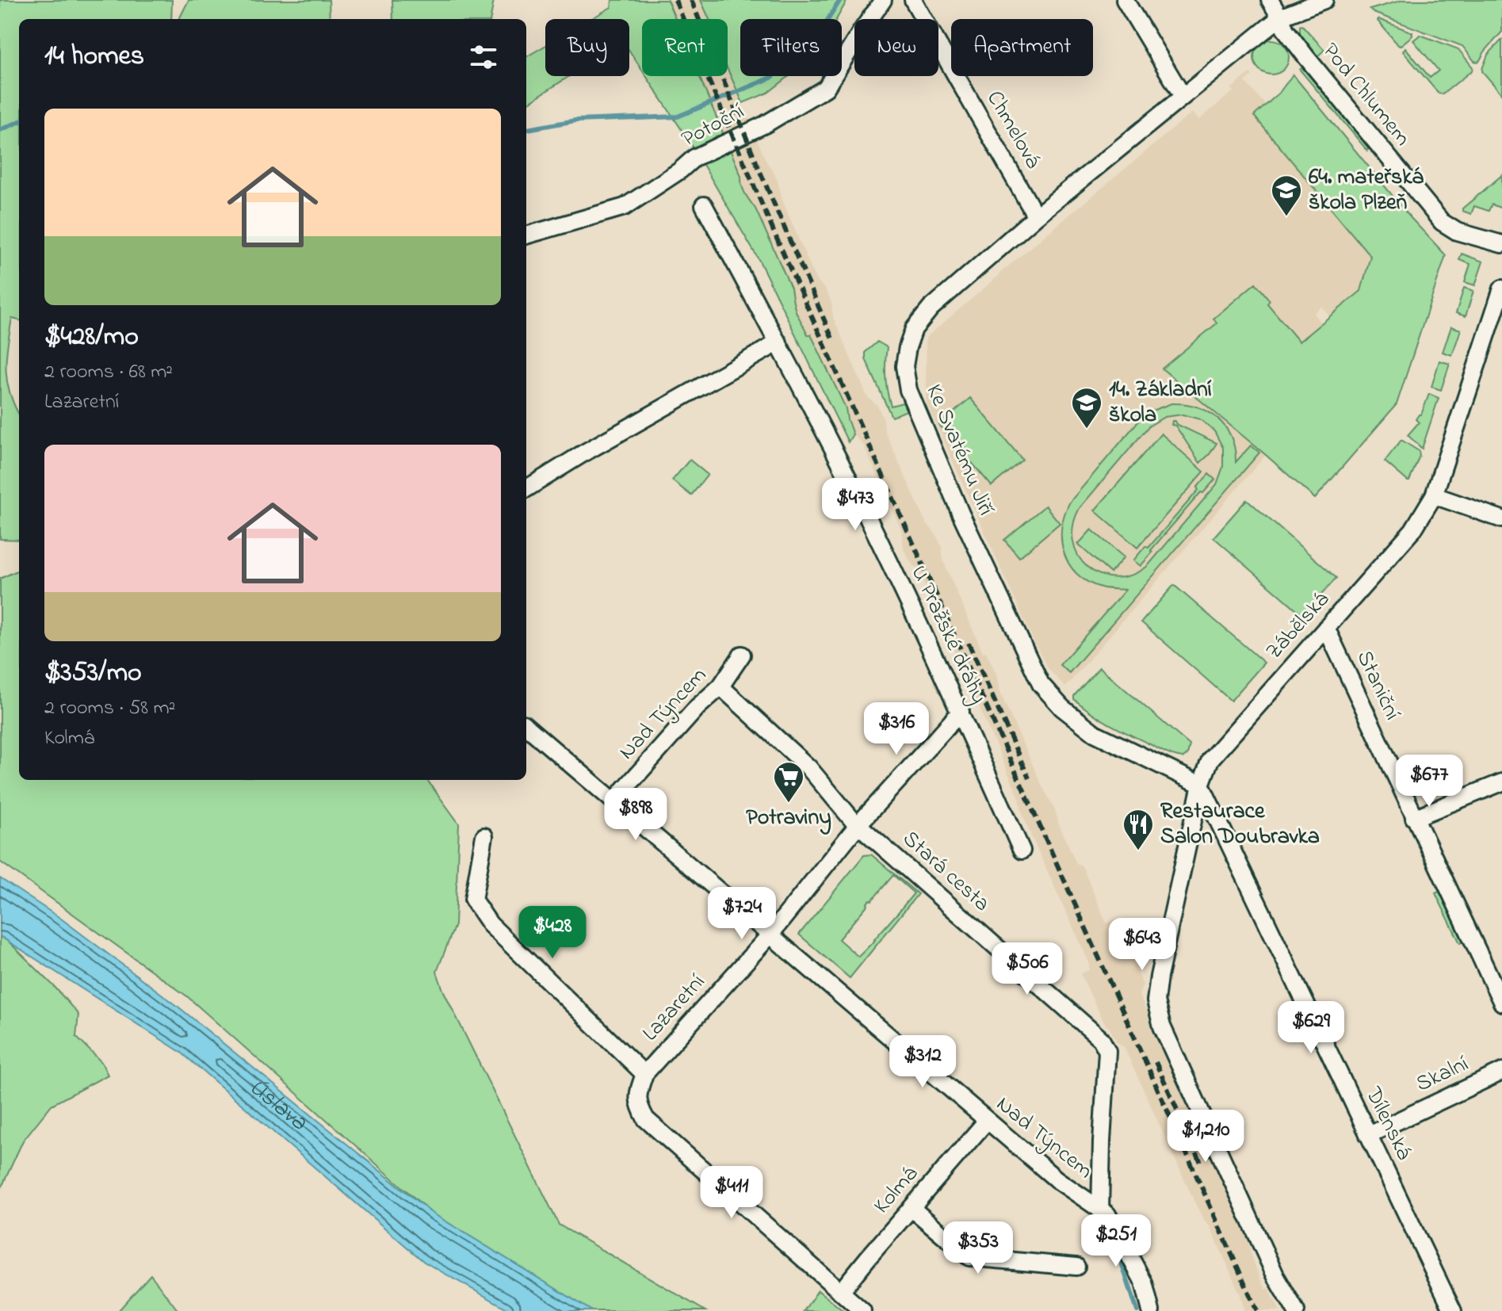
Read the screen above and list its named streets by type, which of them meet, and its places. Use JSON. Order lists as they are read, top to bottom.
{
  "streets": {
    "street": [
      "Pod Chlumem",
      "Potoční",
      "Chmelová",
      "Ke Svatému Jiří",
      "Zábělská",
      "U Pražské dráhy",
      "Staniční",
      "Nad Týncem",
      "Stará cesta",
      "Lazaretní",
      "Skalní",
      "Dílenská",
      "Kolmá"
    ]
  },
  "crossings": [
    ["Pod Chlumem", "Ke Svatému Jiří"],
    ["Chmelová", "Ke Svatému Jiří"],
    ["Ke Svatému Jiří", "Zábělská"],
    ["Ke Svatému Jiří", "Dílenská"],
    ["Zábělská", "Staniční"],
    ["Zábělská", "Dílenská"],
    ["U Pražské dráhy", "Lazaretní"],
    ["Nad Týncem", "Stará cesta"],
    ["Nad Týncem", "Lazaretní"],
    ["Nad Týncem", "Kolmá"],
    ["Stará cesta", "Lazaretní"],
    ["Lazaretní", "Kolmá"],
    ["Skalní", "Dílenská"]
  ],
  "water": ["Úslava"],
  "places": {
    "school or university": ["64. mateřská škola Plzeň", "14. Základní škola"],
    "supermarket": ["Potraviny"],
    "restaurant": ["Restaurace Salon Doubravka"]
  },
  "page": {
    "chip": [
      "Buy",
      "Rent",
      "Filters",
      "New",
      "Apartment"
    ],
    "heading": "14 homes",
    "list": [
      {
        "name": "$428/mo",
        "note": "2 rooms · 68 m² · Lazaretní"
      },
      {
        "name": "$353/mo",
        "note": "2 rooms · 58 m² · Kolmá"
      }
    ],
    "price": [
      "$473",
      "$316",
      "$677",
      "$898",
      "$724",
      "$428",
      "$643",
      "$506",
      "$629",
      "$312",
      "$1,210",
      "$411",
      "$251",
      "$353"
    ]
  }
}
